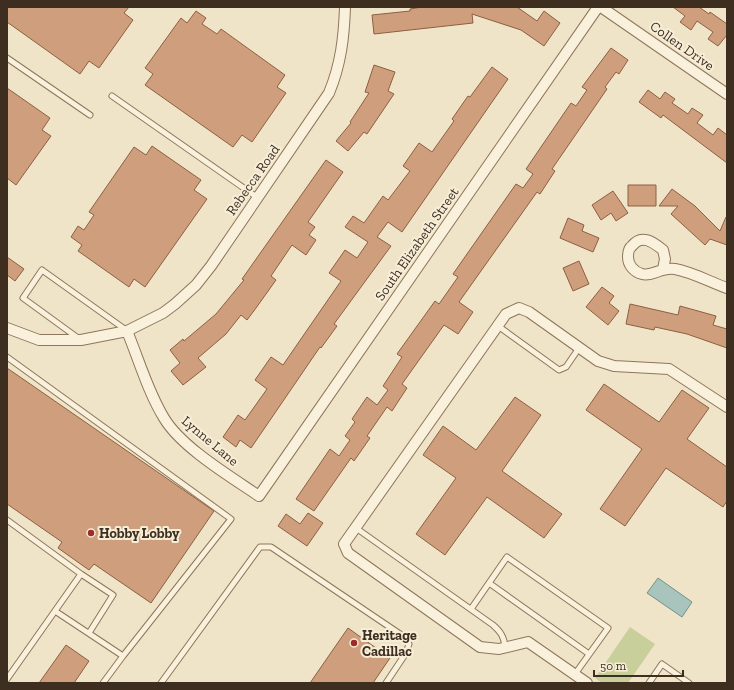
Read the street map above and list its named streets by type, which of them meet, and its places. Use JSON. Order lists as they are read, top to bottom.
{
  "streets": {
    "street": [
      "Collen Drive",
      "Rebecca Road",
      "South Elizabeth Street",
      "Lynne Lane"
    ]
  },
  "crossings": [
    ["Rebecca Road", "Lynne Lane"],
    ["South Elizabeth Street", "Lynne Lane"]
  ],
  "places": ["Hobby Lobby", "Heritage Cadillac"],
  "scale_bar": "50 m"
}
